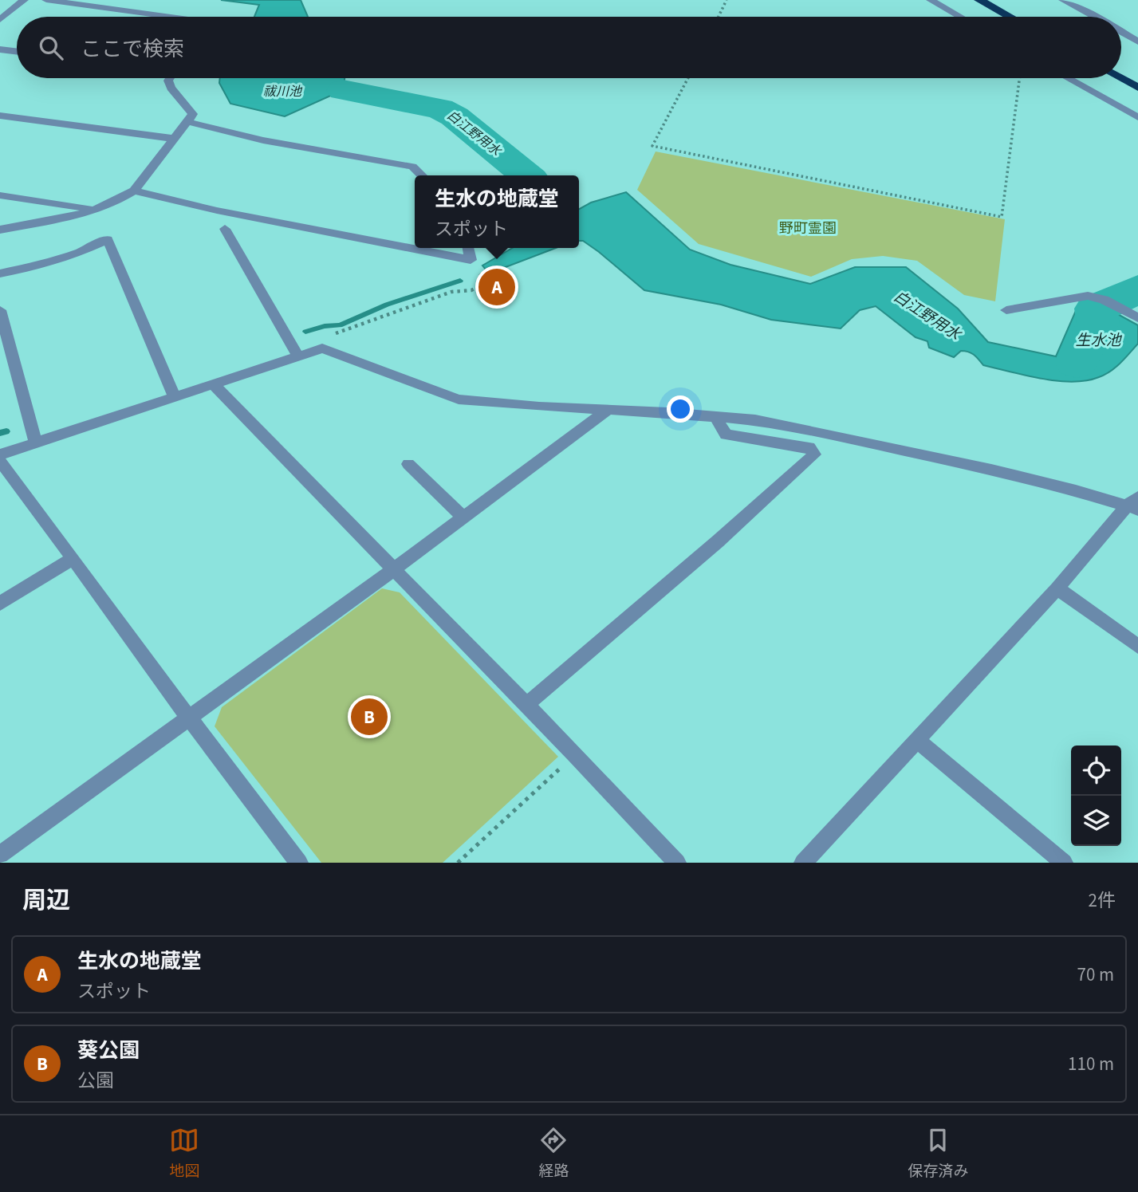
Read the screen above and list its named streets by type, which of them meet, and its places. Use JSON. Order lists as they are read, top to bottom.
{
  "water": ["祓川池", "白江野用水", "生水池"],
  "parks": ["野町霊園"],
  "page": {
    "search": "ここで検索",
    "popup": ["生水の地蔵堂", "スポット"],
    "pins": ["A", "B"],
    "heading": ["周辺", "2件"],
    "list": [
      {
        "mark": "A",
        "name": "生水の地蔵堂",
        "note": "スポット",
        "value": "70 m"
      },
      {
        "mark": "B",
        "name": "葵公園",
        "note": "公園",
        "value": "110 m"
      }
    ],
    "nav": ["地図", "経路", "保存済み"]
  }
}
